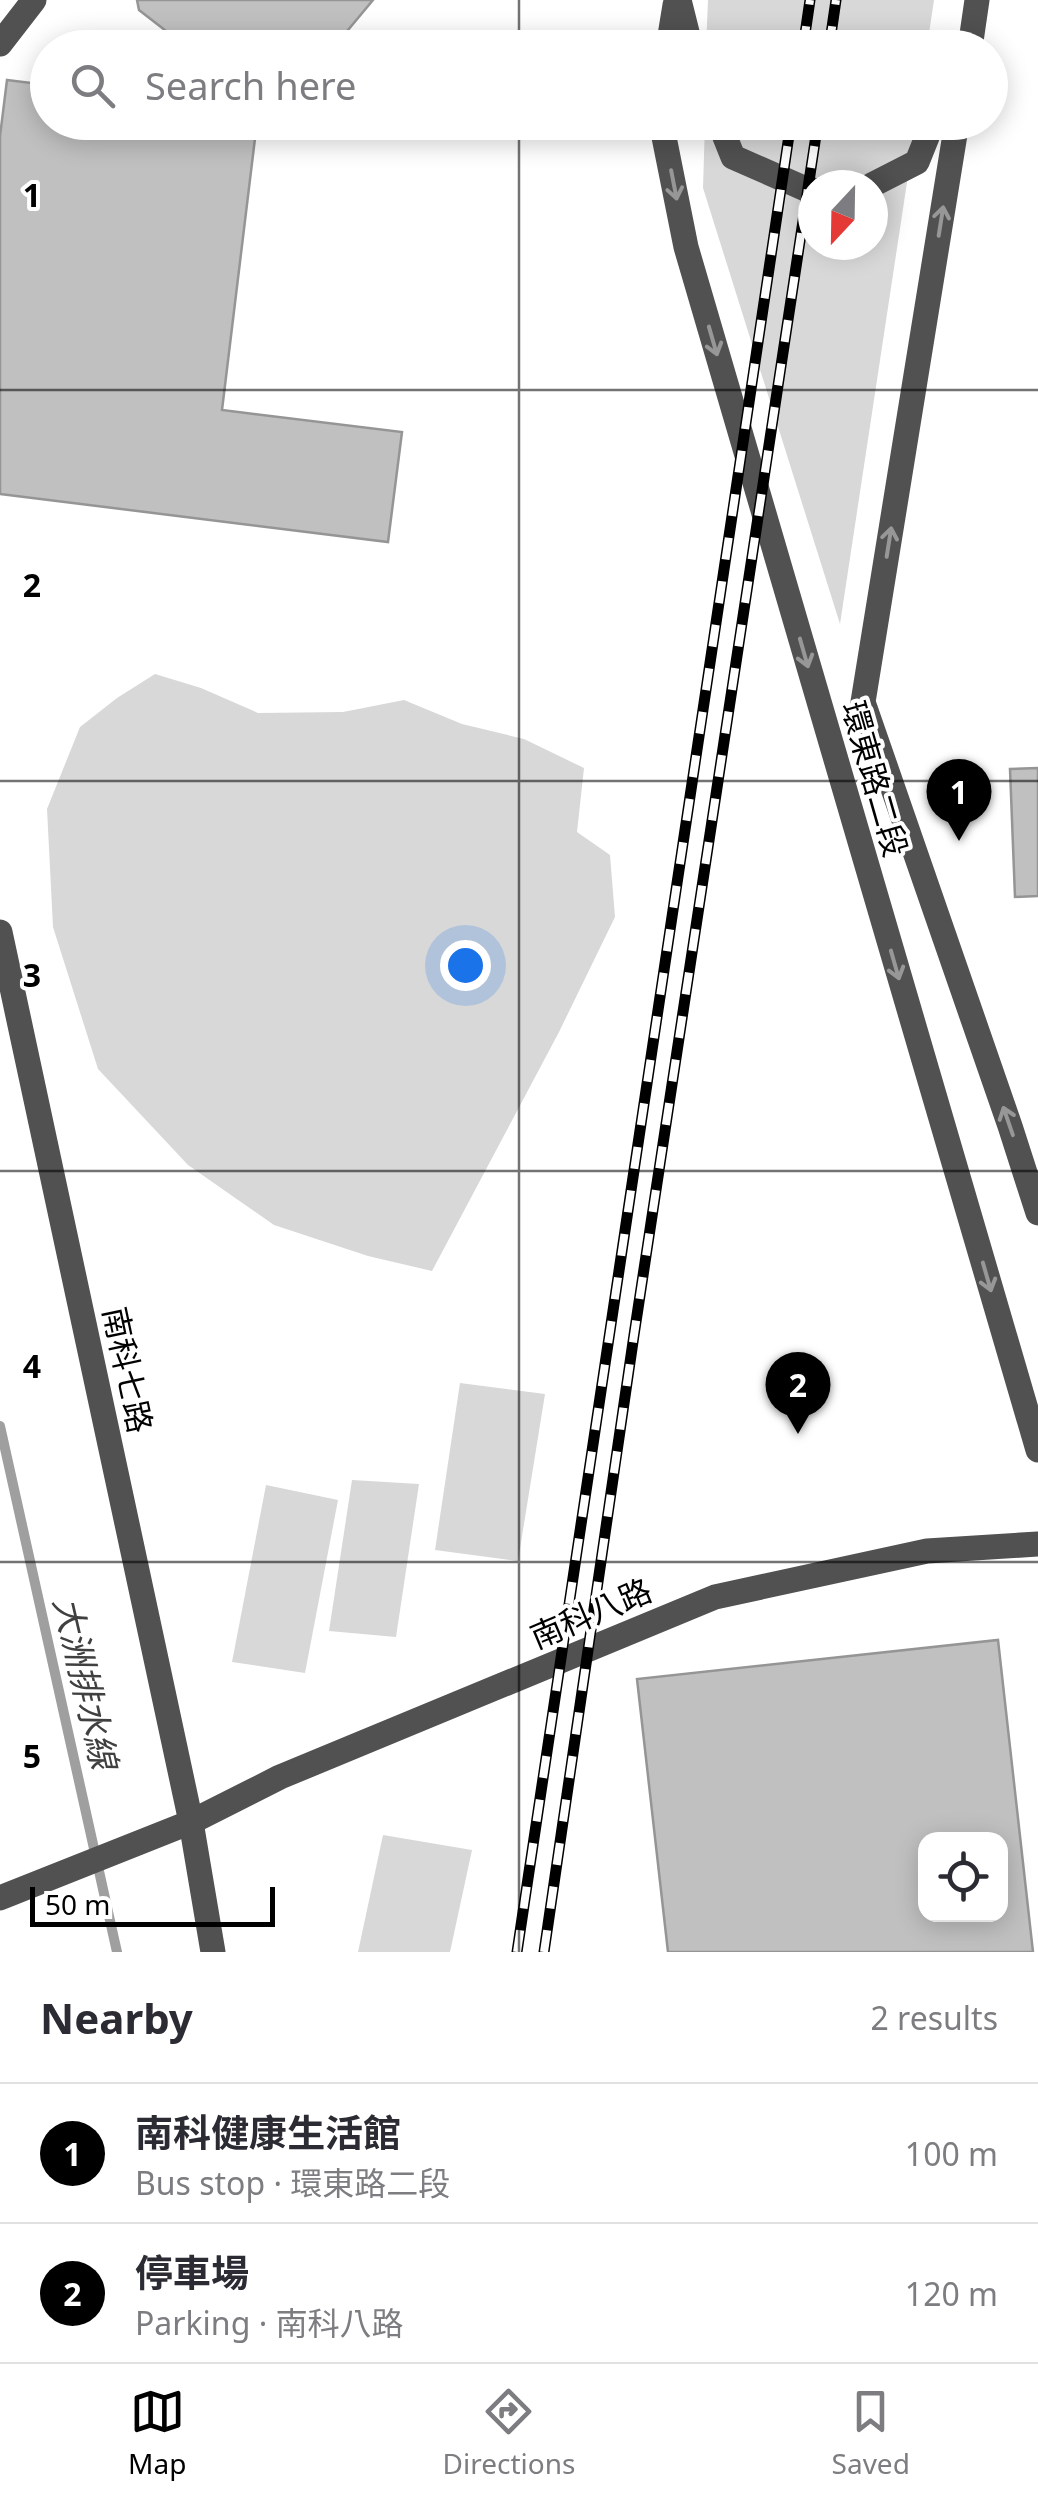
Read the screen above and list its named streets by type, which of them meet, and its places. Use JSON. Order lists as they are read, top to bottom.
{
  "streets": {
    "street": ["環東路二段", "南科七路", "南科八路"]
  },
  "crossings": [
    ["南科七路", "南科八路"]
  ],
  "water": ["大洲排水線"],
  "scale_bar": "50 m",
  "north": "bottom",
  "page": {
    "search": "Search here",
    "pins": ["1", "2"],
    "scale": "50 m",
    "heading": ["Nearby", "2 results"],
    "list": [
      {
        "mark": "1",
        "name": "南科健康生活館",
        "note": "Bus stop · 環東路二段",
        "value": "100 m"
      },
      {
        "mark": "2",
        "name": "停車場",
        "note": "Parking · 南科八路",
        "value": "120 m"
      }
    ],
    "nav": ["Map", "Directions", "Saved"]
  },
  "grid": {
    "rows": [
      "1",
      "2",
      "3",
      "4",
      "5"
    ]
  }
}
